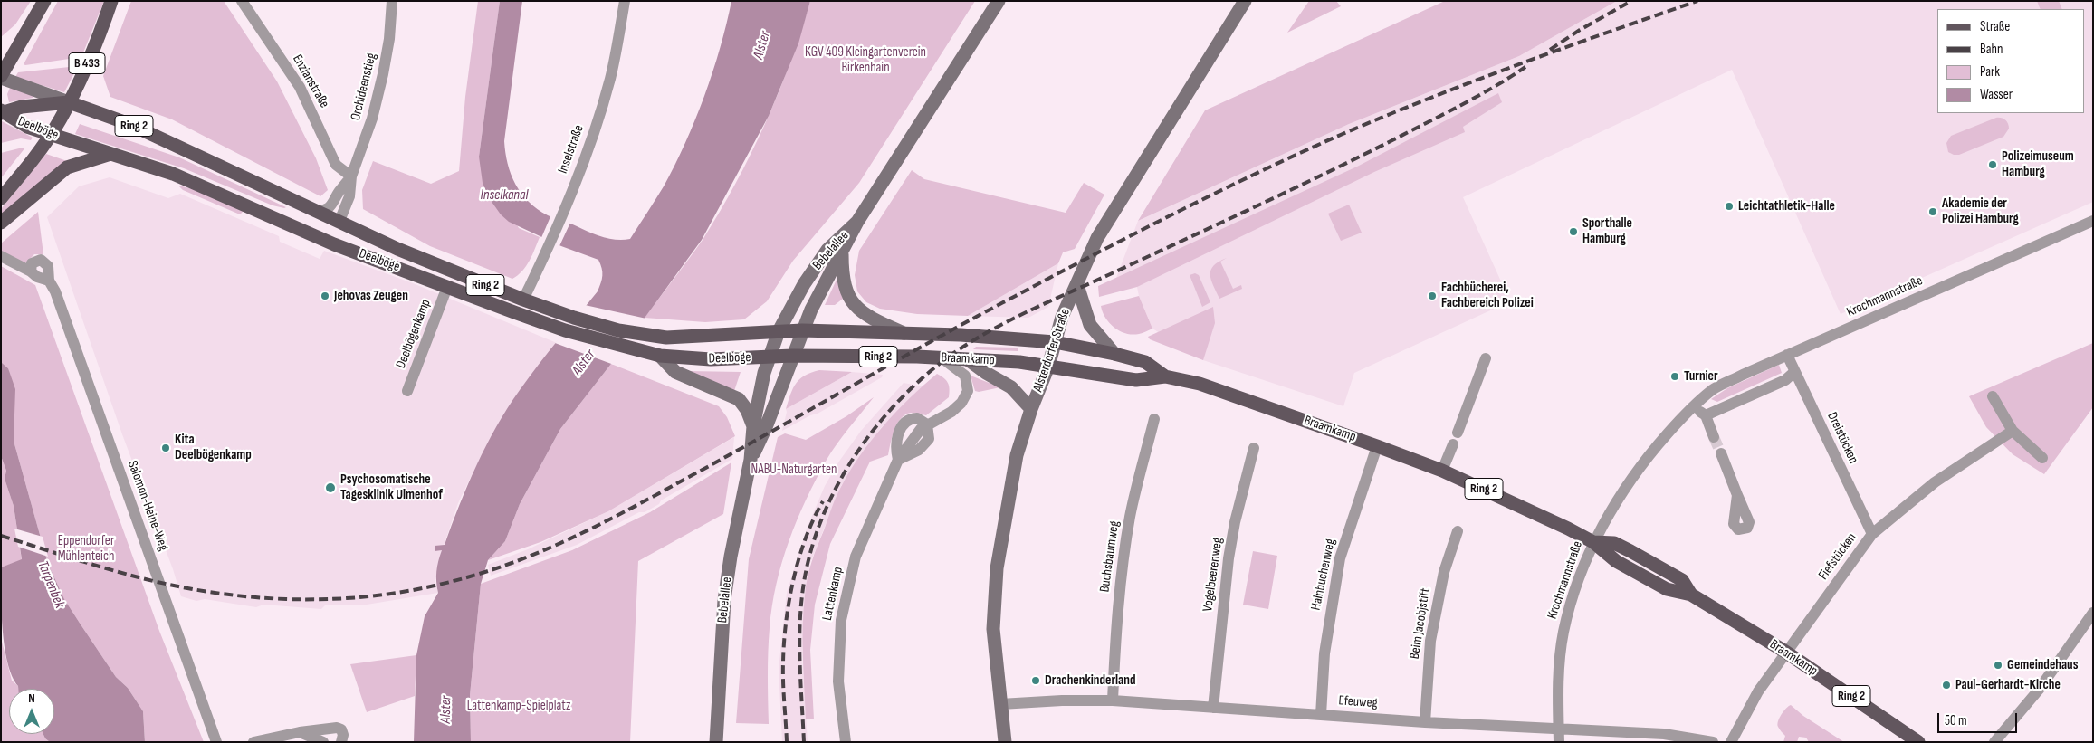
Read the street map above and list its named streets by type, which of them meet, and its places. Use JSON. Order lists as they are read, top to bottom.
{
  "streets": {
    "main road": [
      "B 433",
      "Ring 2",
      "Deelböge",
      "Braamkamp"
    ],
    "street": [
      "Enzianstraße",
      "Orchideenstieg",
      "Inselstraße",
      "Bebelallee",
      "Krochmannstraße",
      "Deelbögenkamp",
      "Alsterdorfer Straße",
      "Dreistücken",
      "Salomon-Heine-Weg",
      "Buchsbaumweg",
      "Fiefstücken",
      "Vogelbeerenweg",
      "Hainbuchenweg",
      "Lattenkamp",
      "Beim Jacobjstift",
      "Efeuweg"
    ]
  },
  "crossings": [
    ["B 433", "Deelböge"],
    ["Enzianstraße", "Orchideenstieg"],
    ["Orchideenstieg", "Deelböge"],
    ["Ring 2", "Deelböge"],
    ["Deelböge", "Inselstraße"],
    ["Deelböge", "Bebelallee"],
    ["Deelböge", "Deelbögenkamp"],
    ["Deelböge", "Braamkamp"],
    ["Bebelallee", "Braamkamp"],
    ["Krochmannstraße", "Braamkamp"],
    ["Krochmannstraße", "Dreistücken"],
    ["Krochmannstraße", "Efeuweg"],
    ["Alsterdorfer Straße", "Braamkamp"],
    ["Alsterdorfer Straße", "Efeuweg"],
    ["Braamkamp", "Fiefstücken"],
    ["Braamkamp", "Hainbuchenweg"],
    ["Braamkamp", "Lattenkamp"],
    ["Dreistücken", "Fiefstücken"],
    ["Buchsbaumweg", "Efeuweg"],
    ["Vogelbeerenweg", "Efeuweg"],
    ["Hainbuchenweg", "Efeuweg"],
    ["Beim Jacobjstift", "Efeuweg"]
  ],
  "water": ["Alster", "Inselkanal", "Tarpenbek"],
  "parks": [
    "KGV 409 Kleingartenverein Birkenhain",
    "NABU-Naturgarten",
    "Eppendorfer Mühlenteich",
    "Lattenkamp-Spielplatz"
  ],
  "places": [
    "Polizeimuseum Hamburg",
    "Leichtathletik-Halle",
    "Akademie der Polizei Hamburg",
    "Sporthalle Hamburg",
    "Jehovas Zeugen",
    "Fachbücherei, Fachbereich Polizei",
    "Turnier",
    "Kita Deelbögenkamp",
    "Psychosomatische Tagesklinik Ulmenhof",
    "Gemeindehaus",
    "Drachenkinderland",
    "Paul-Gerhardt-Kirche"
  ],
  "legend": [
    "Straße",
    "Bahn",
    "Park",
    "Wasser"
  ],
  "scale_bar": "50 m",
  "north": "top"
}
